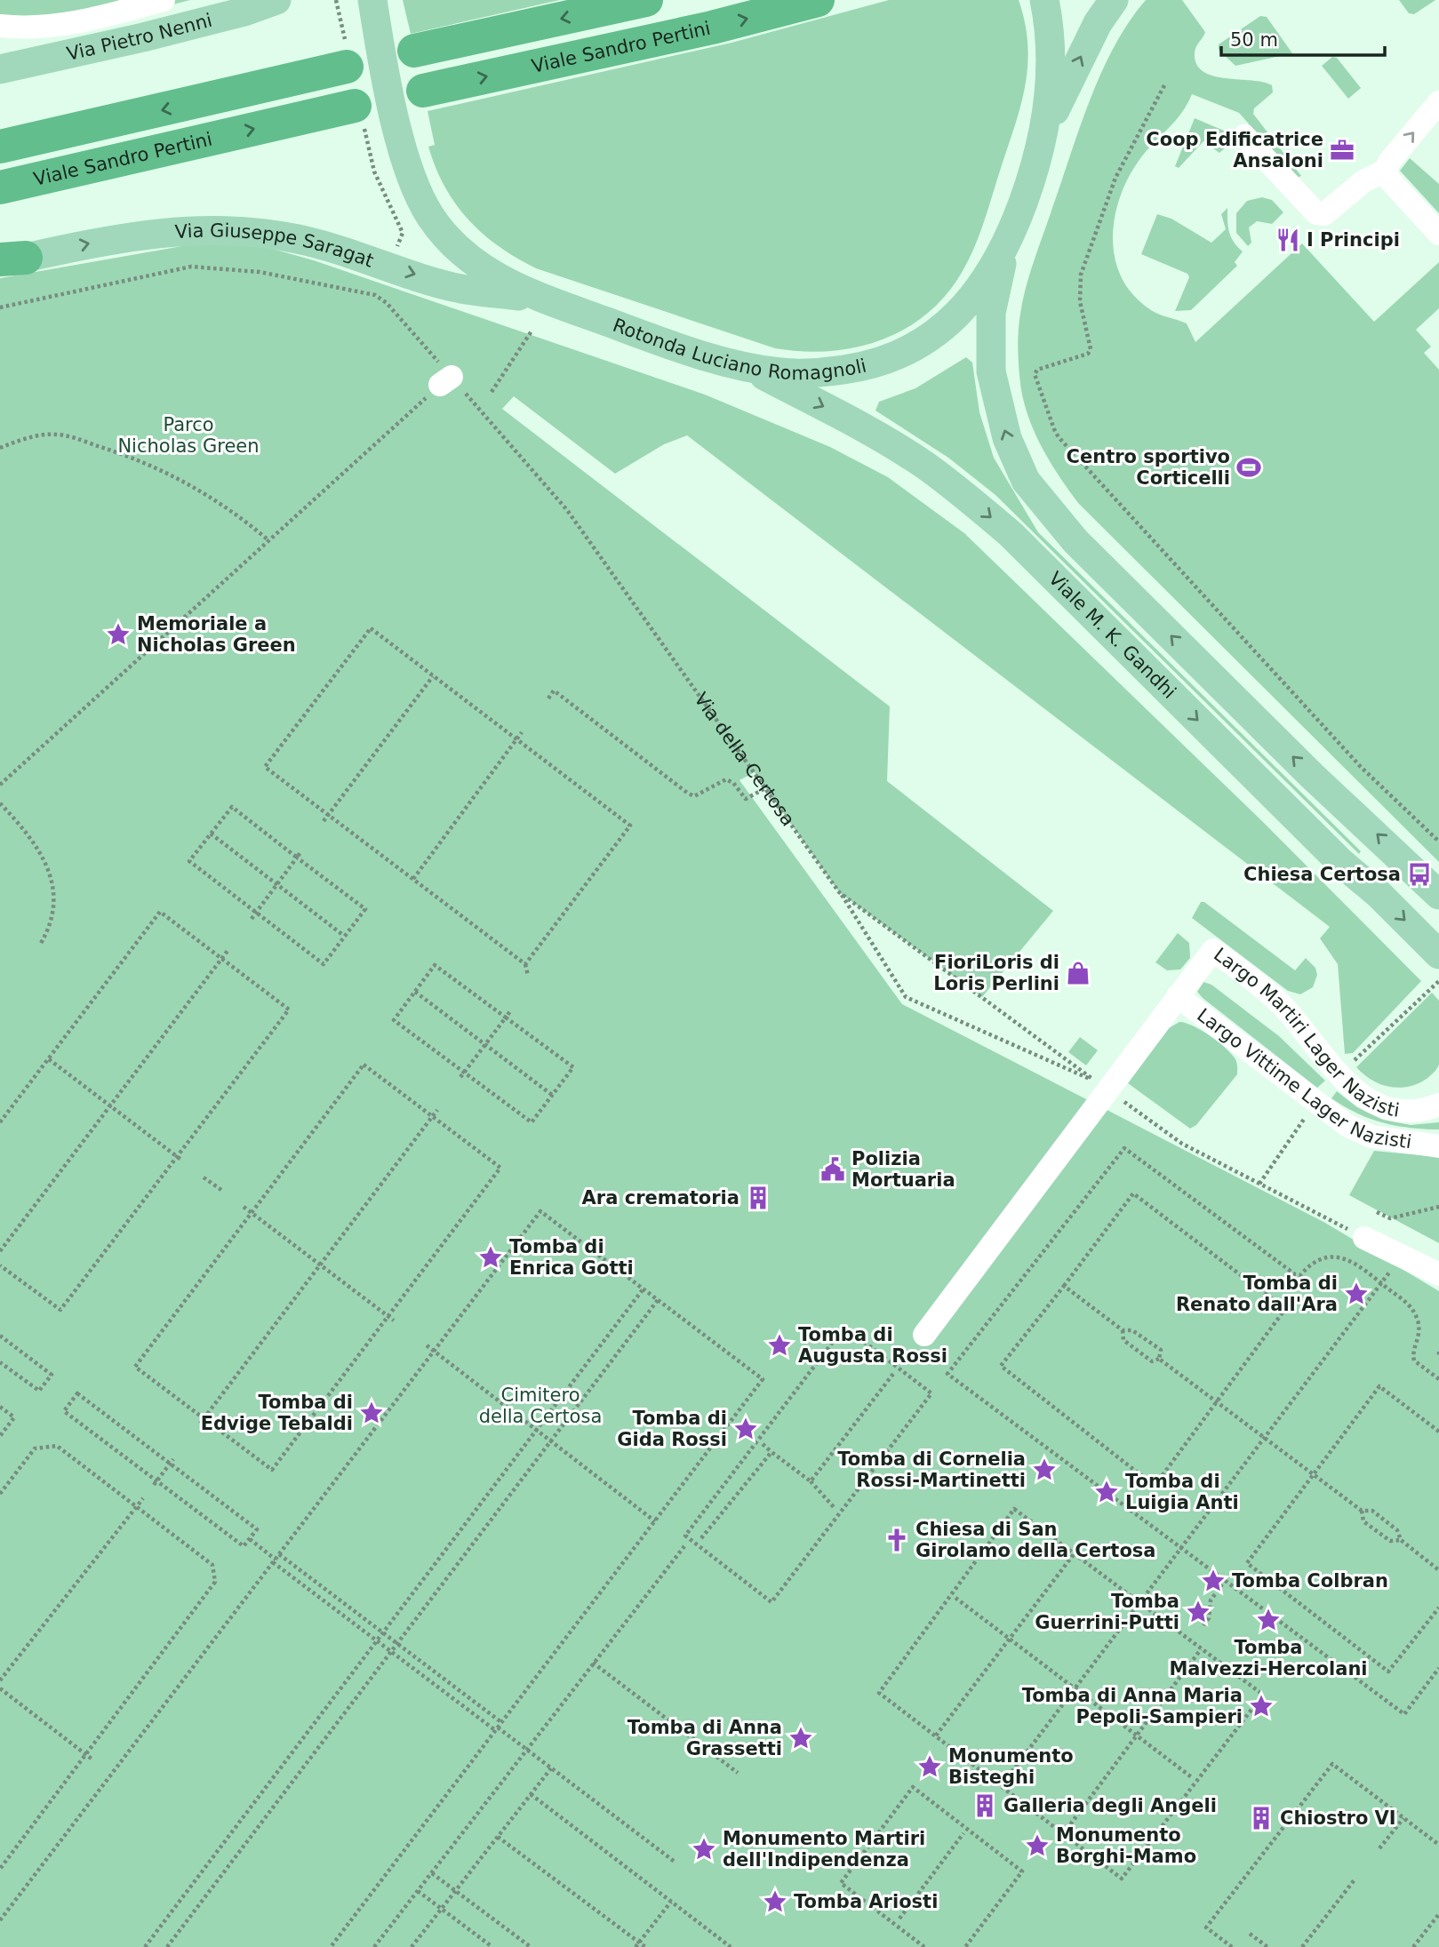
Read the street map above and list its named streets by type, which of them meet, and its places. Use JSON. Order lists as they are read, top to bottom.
{
  "streets": {
    "highway": ["Viale Sandro Pertini"],
    "main road": [
      "Via Pietro Nenni",
      "Via Giuseppe Saragat",
      "Rotonda Luciano Romagnoli",
      "Viale M. K. Gandhi"
    ],
    "street": ["Largo Martiri Lager Nazisti", "Largo Vittime Lager Nazisti"],
    "path": ["Via della Certosa"]
  },
  "crossings": [
    ["Via Giuseppe Saragat", "Rotonda Luciano Romagnoli"],
    ["Rotonda Luciano Romagnoli", "Viale M. K. Gandhi"],
    ["Via della Certosa", "Largo Martiri Lager Nazisti"],
    ["Largo Martiri Lager Nazisti", "Largo Vittime Lager Nazisti"]
  ],
  "one_way": ["Via Giuseppe Saragat"],
  "parks": ["Parco Nicholas Green", "Cimitero della Certosa"],
  "places": {
    "office": ["Coop Edificatrice Ansaloni"],
    "restaurant": ["I Principi"],
    "sports": ["Centro sportivo Corticelli"],
    "place": [
      "Memoriale a Nicholas Green",
      "Tomba di Enrica Gotti",
      "Tomba di Renato dall'Ara",
      "Tomba di Augusta Rossi",
      "Tomba di Edvige Tebaldi",
      "Tomba di Gida Rossi",
      "Tomba di Cornelia Rossi-Martinetti",
      "Tomba di Luigia Anti",
      "Tomba Colbran",
      "Tomba Guerrini-Putti",
      "Tomba Malvezzi-Hercolani",
      "Tomba di Anna Maria Pepoli-Sampieri",
      "Tomba di Anna Grassetti",
      "Monumento Bisteghi",
      "Monumento Borghi-Mamo",
      "Monumento Martiri dell'Indipendenza",
      "Tomba Ariosti"
    ],
    "bus stop": ["Chiesa Certosa"],
    "shop": ["FioriLoris di Loris Perlini"],
    "public building": ["Polizia Mortuaria"],
    "building": ["Ara crematoria", "Galleria degli Angeli", "Chiostro VI"],
    "church": ["Chiesa di San Girolamo della Certosa"]
  },
  "scale_bar": "50 m"
}
